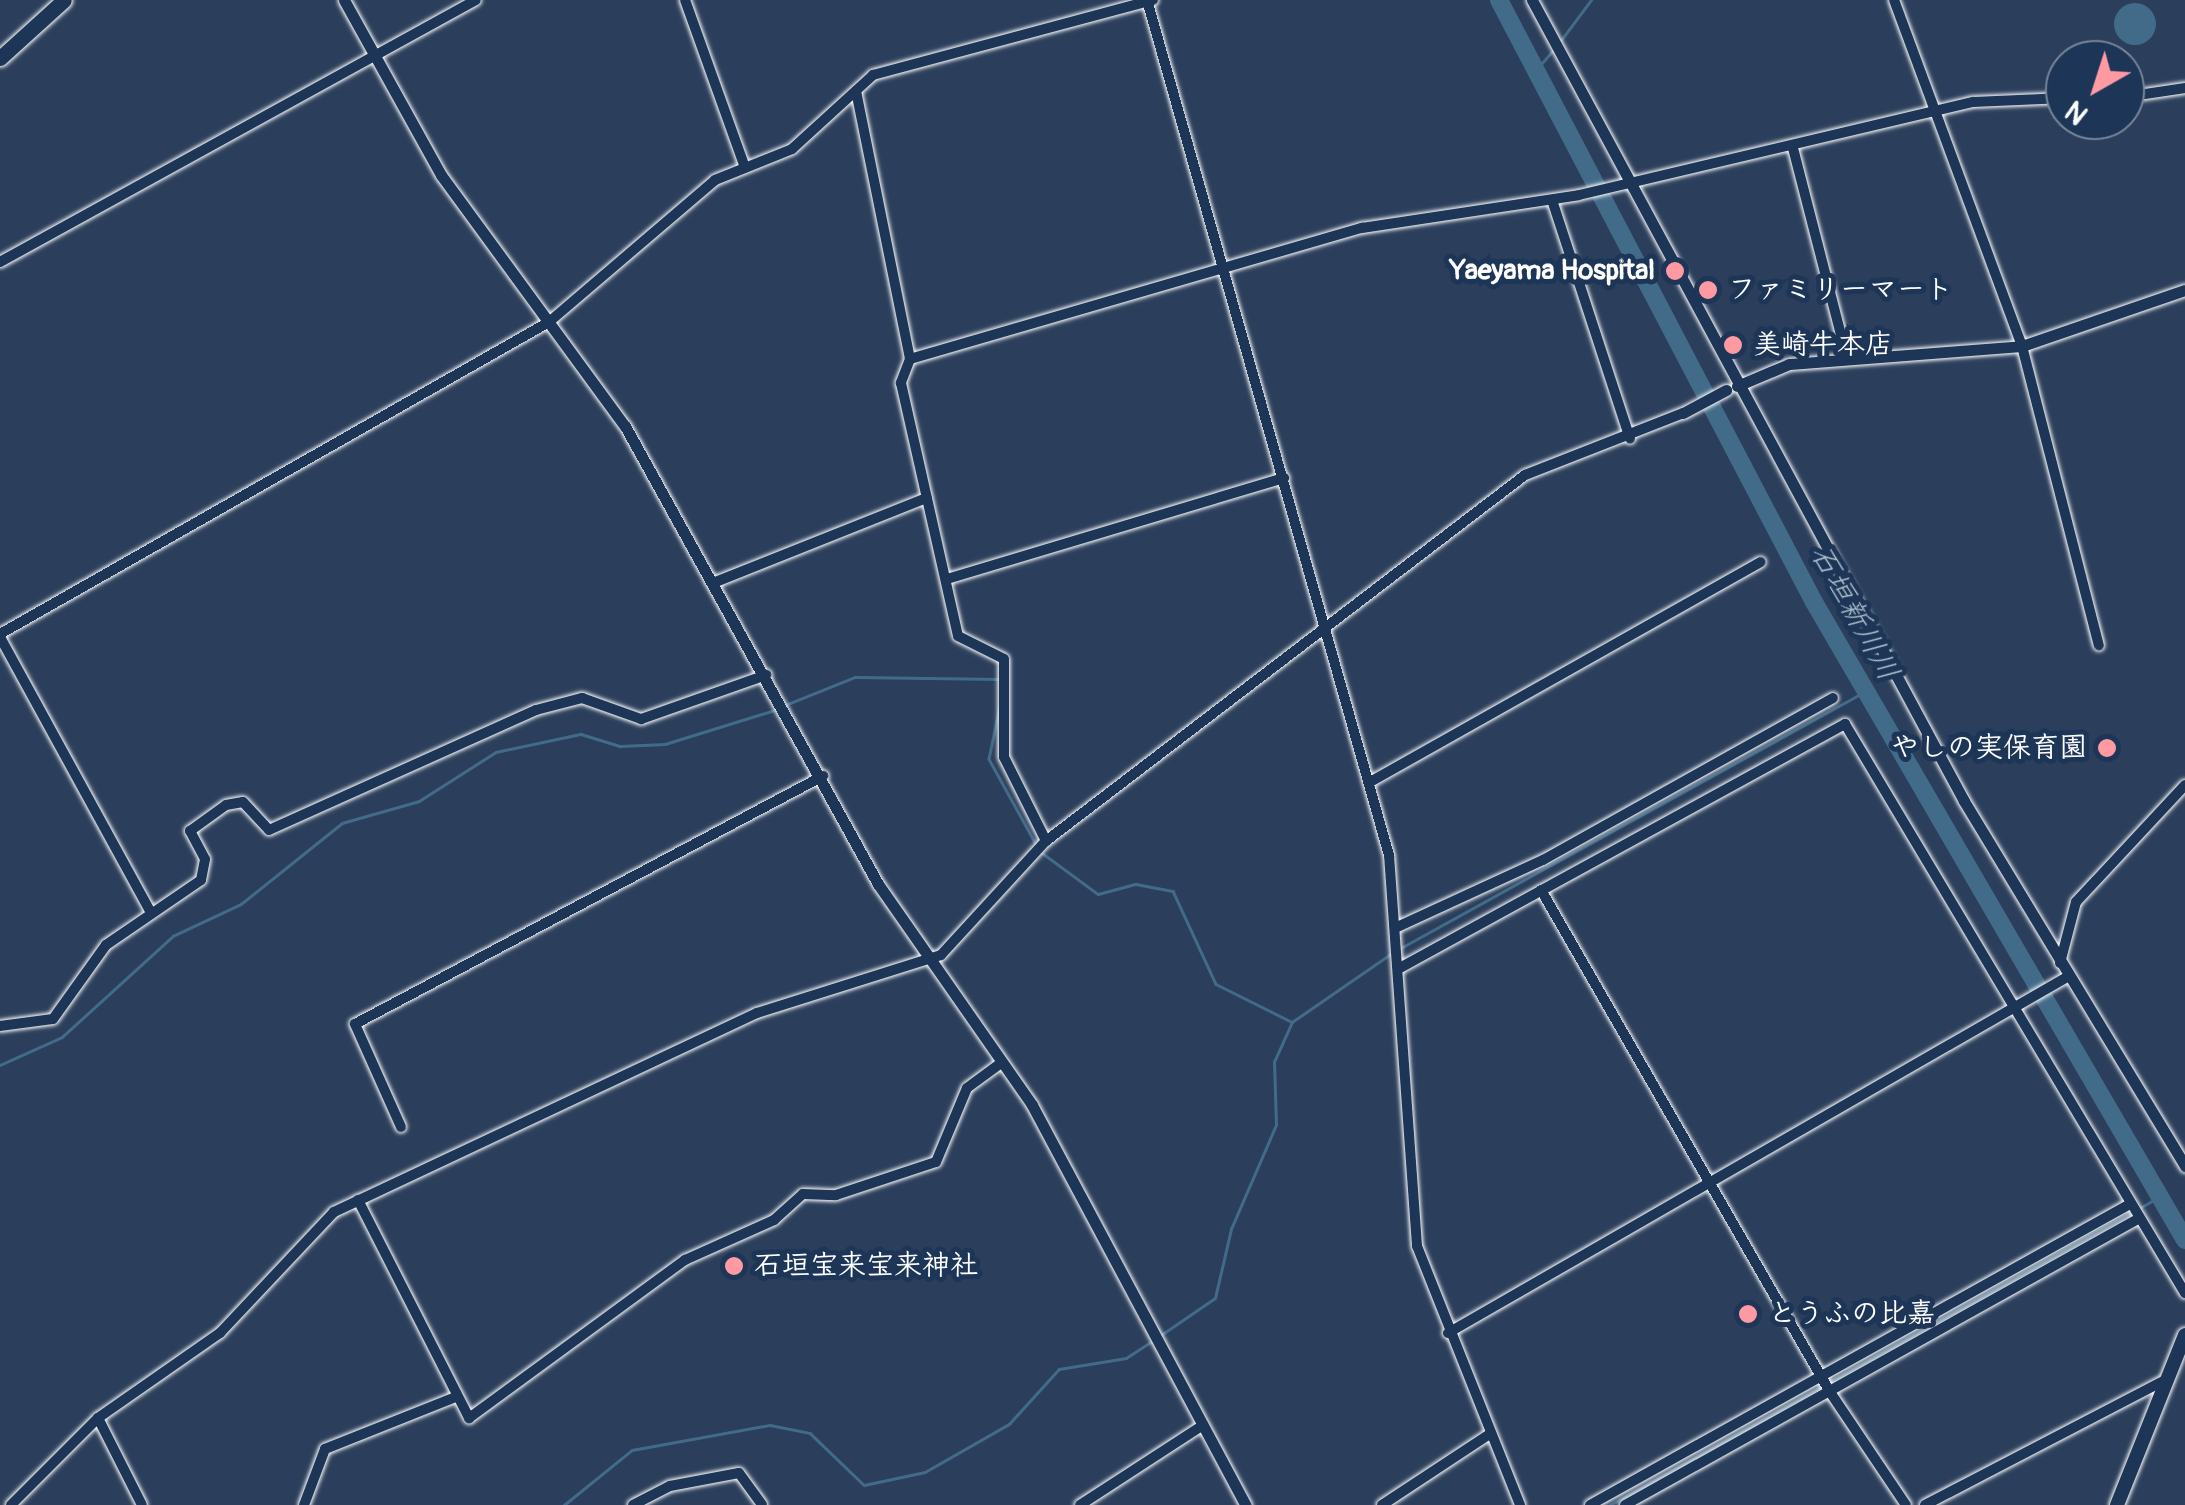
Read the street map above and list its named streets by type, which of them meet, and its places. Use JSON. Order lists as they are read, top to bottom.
{
  "water": ["石垣新川川"],
  "places": [
    "Yaeyama Hospital",
    "ファミリーマート",
    "美崎牛本店",
    "やしの実保育園",
    "石垣宝来宝来神社",
    "とうふの比嘉"
  ],
  "north": "bottom left"
}
